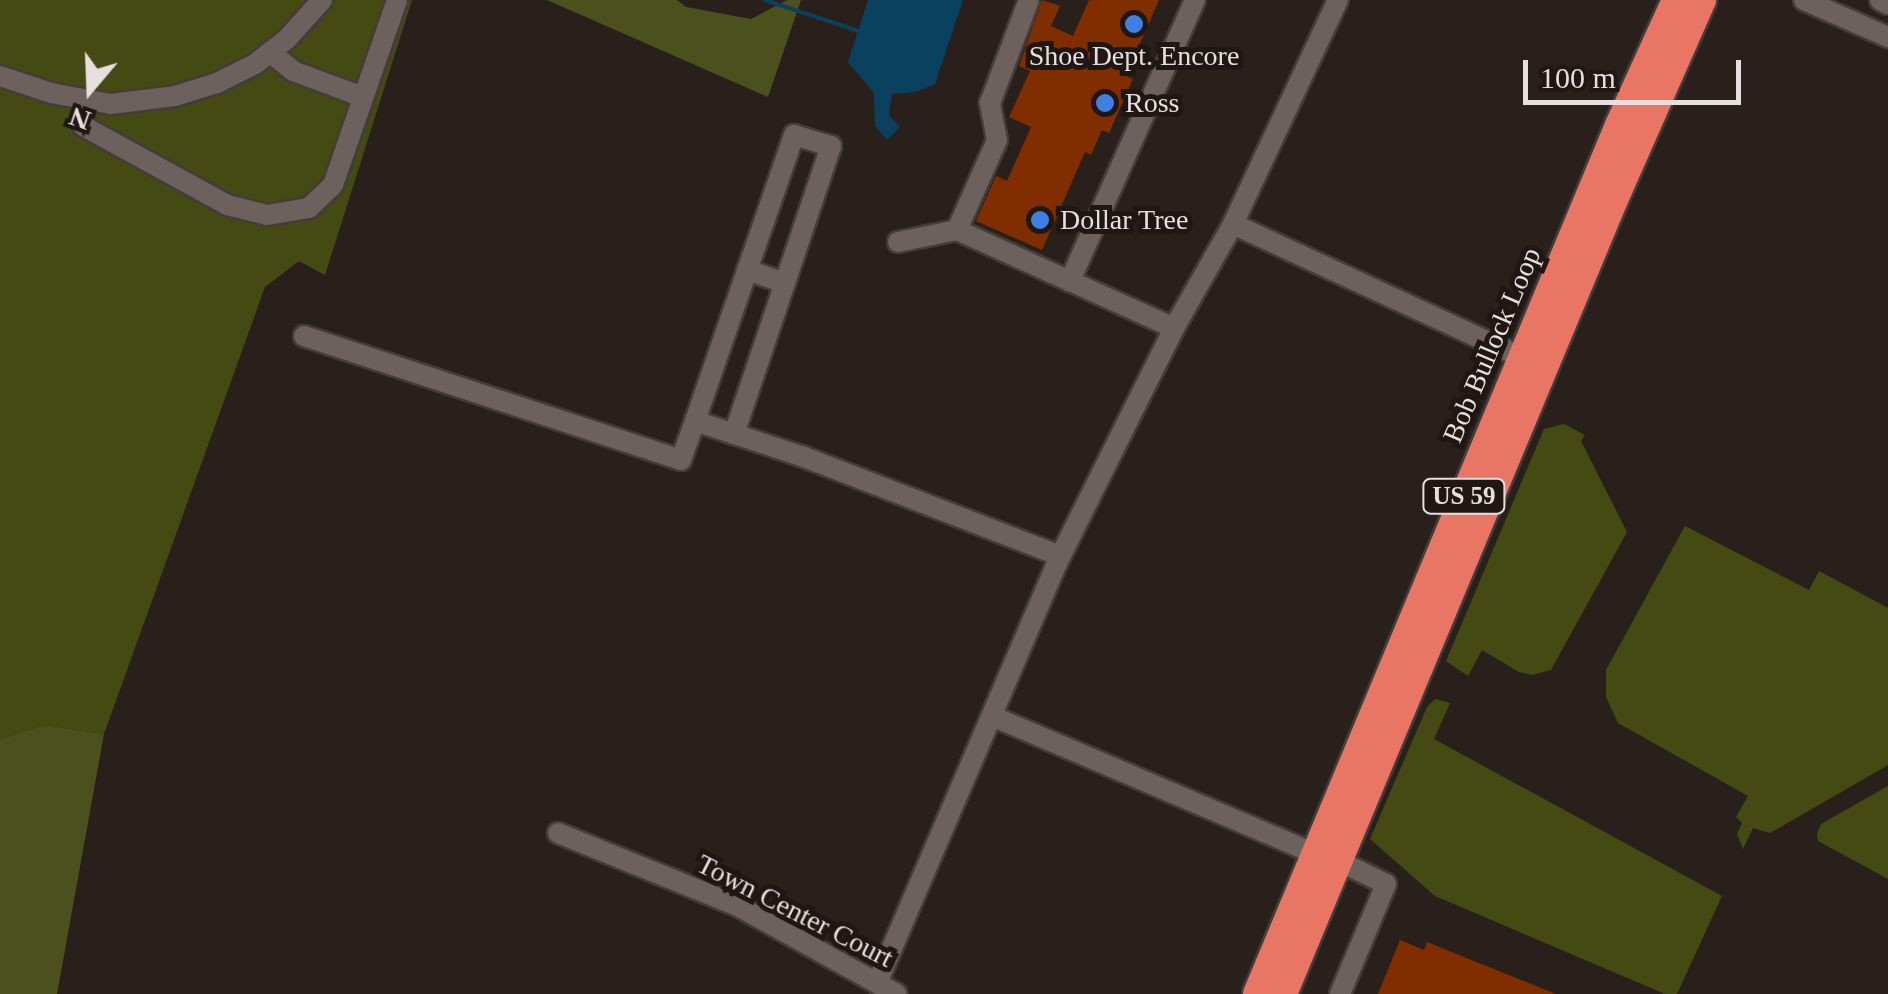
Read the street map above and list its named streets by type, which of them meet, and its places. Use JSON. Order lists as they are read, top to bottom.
{
  "streets": {
    "highway": ["Bob Bullock Loop", "US 59"],
    "street": ["Town Center Court"]
  },
  "places": ["Shoe Dept. Encore", "Ross", "Dollar Tree"],
  "scale_bar": "100 m",
  "north": "bottom"
}
